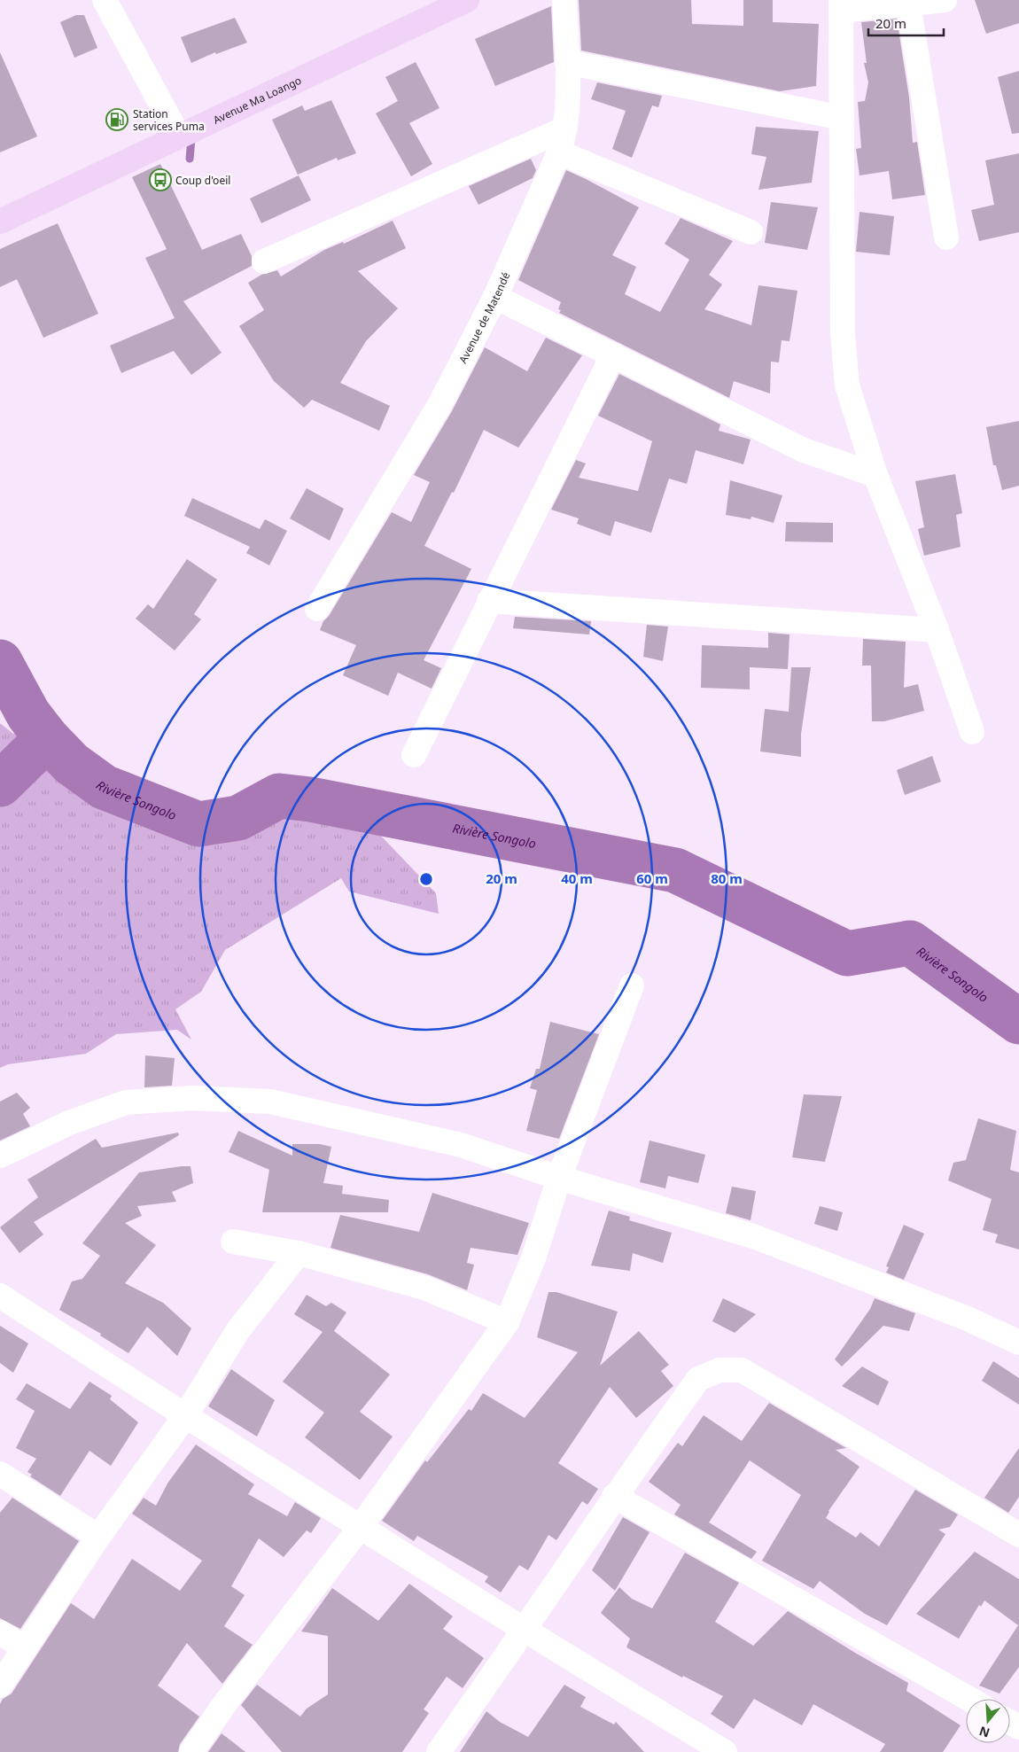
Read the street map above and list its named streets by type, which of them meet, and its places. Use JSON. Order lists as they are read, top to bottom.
{
  "streets": {
    "main road": ["Avenue Ma Loango"],
    "street": ["Avenue de Matendé"]
  },
  "water": ["Rivière Songolo"],
  "places": {
    "fuel station": ["Station services Puma"],
    "bus stop": ["Coup d'oeil"]
  },
  "scale_bar": "20 m",
  "north": "bottom",
  "rings": [
    "20 m",
    "40 m",
    "60 m",
    "80 m"
  ]
}
